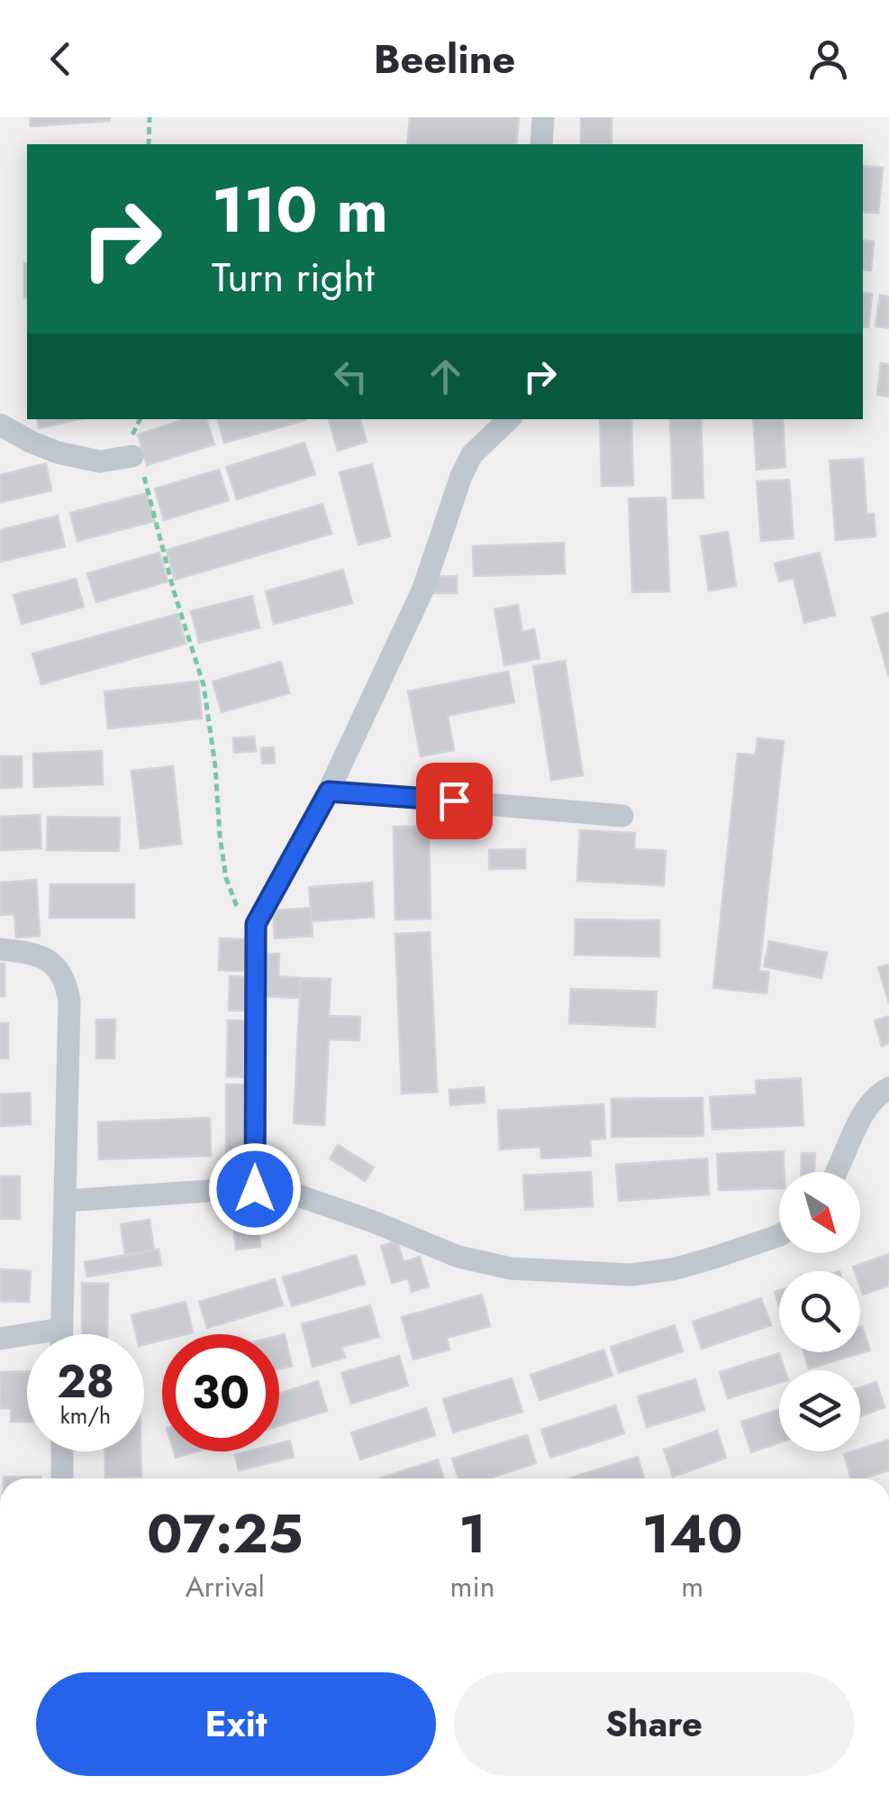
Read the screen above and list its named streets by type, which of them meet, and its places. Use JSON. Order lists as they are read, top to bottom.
{
  "north": "bottom right",
  "page": {
    "header": "Beeline",
    "turn": ["110 m", "Turn right"],
    "speed": "28 km/h",
    "limit": "30",
    "eta": [
      "07:25",
      "Arrival",
      "1",
      "min",
      "140",
      "m"
    ],
    "buttons": ["Exit", "Share"]
  }
}
